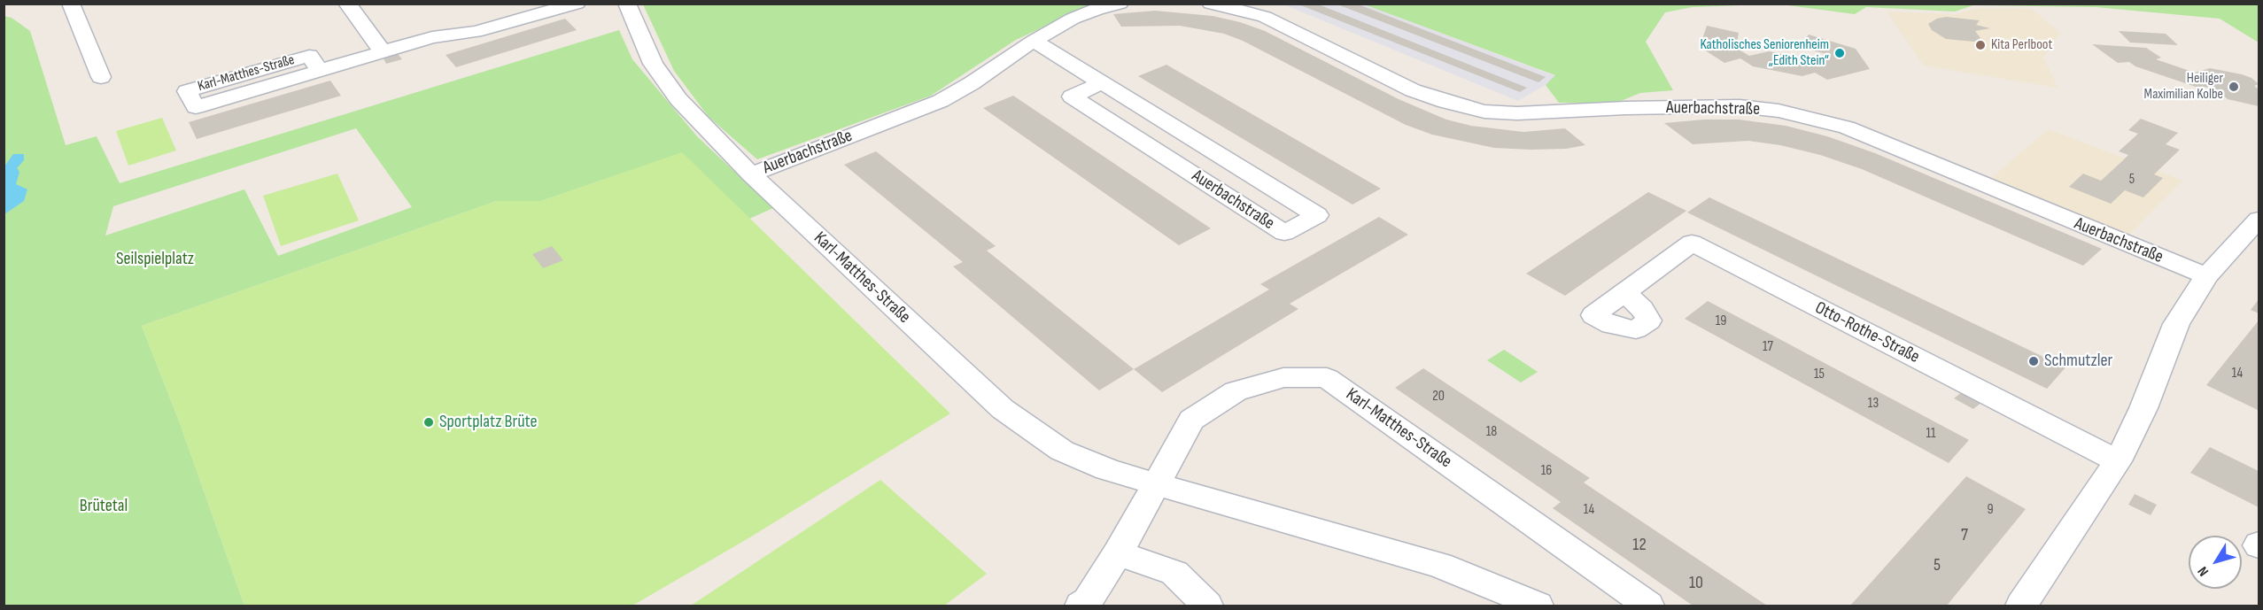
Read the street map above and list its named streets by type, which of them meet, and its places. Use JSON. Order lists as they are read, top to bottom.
{
  "streets": {
    "street": ["Karl-Matthes-Straße", "Auerbachstraße", "Otto-Rothe-Straße"]
  },
  "crossings": [
    ["Karl-Matthes-Straße", "Auerbachstraße"]
  ],
  "parks": ["Seilspielplatz", "Brütetal"],
  "places": [
    "Kita Perlboot",
    "Katholisches Seniorenheim „Edith Stein“",
    "Heiliger Maximilian Kolbe",
    "Schmutzler",
    "Sportplatz Brüte"
  ],
  "house_numbers": [
    "5",
    "19",
    "17",
    "14",
    "15",
    "20",
    "13",
    "18",
    "11",
    "16",
    "14",
    "9",
    "7",
    "12",
    "5",
    "10"
  ],
  "north": "bottom left"
}
